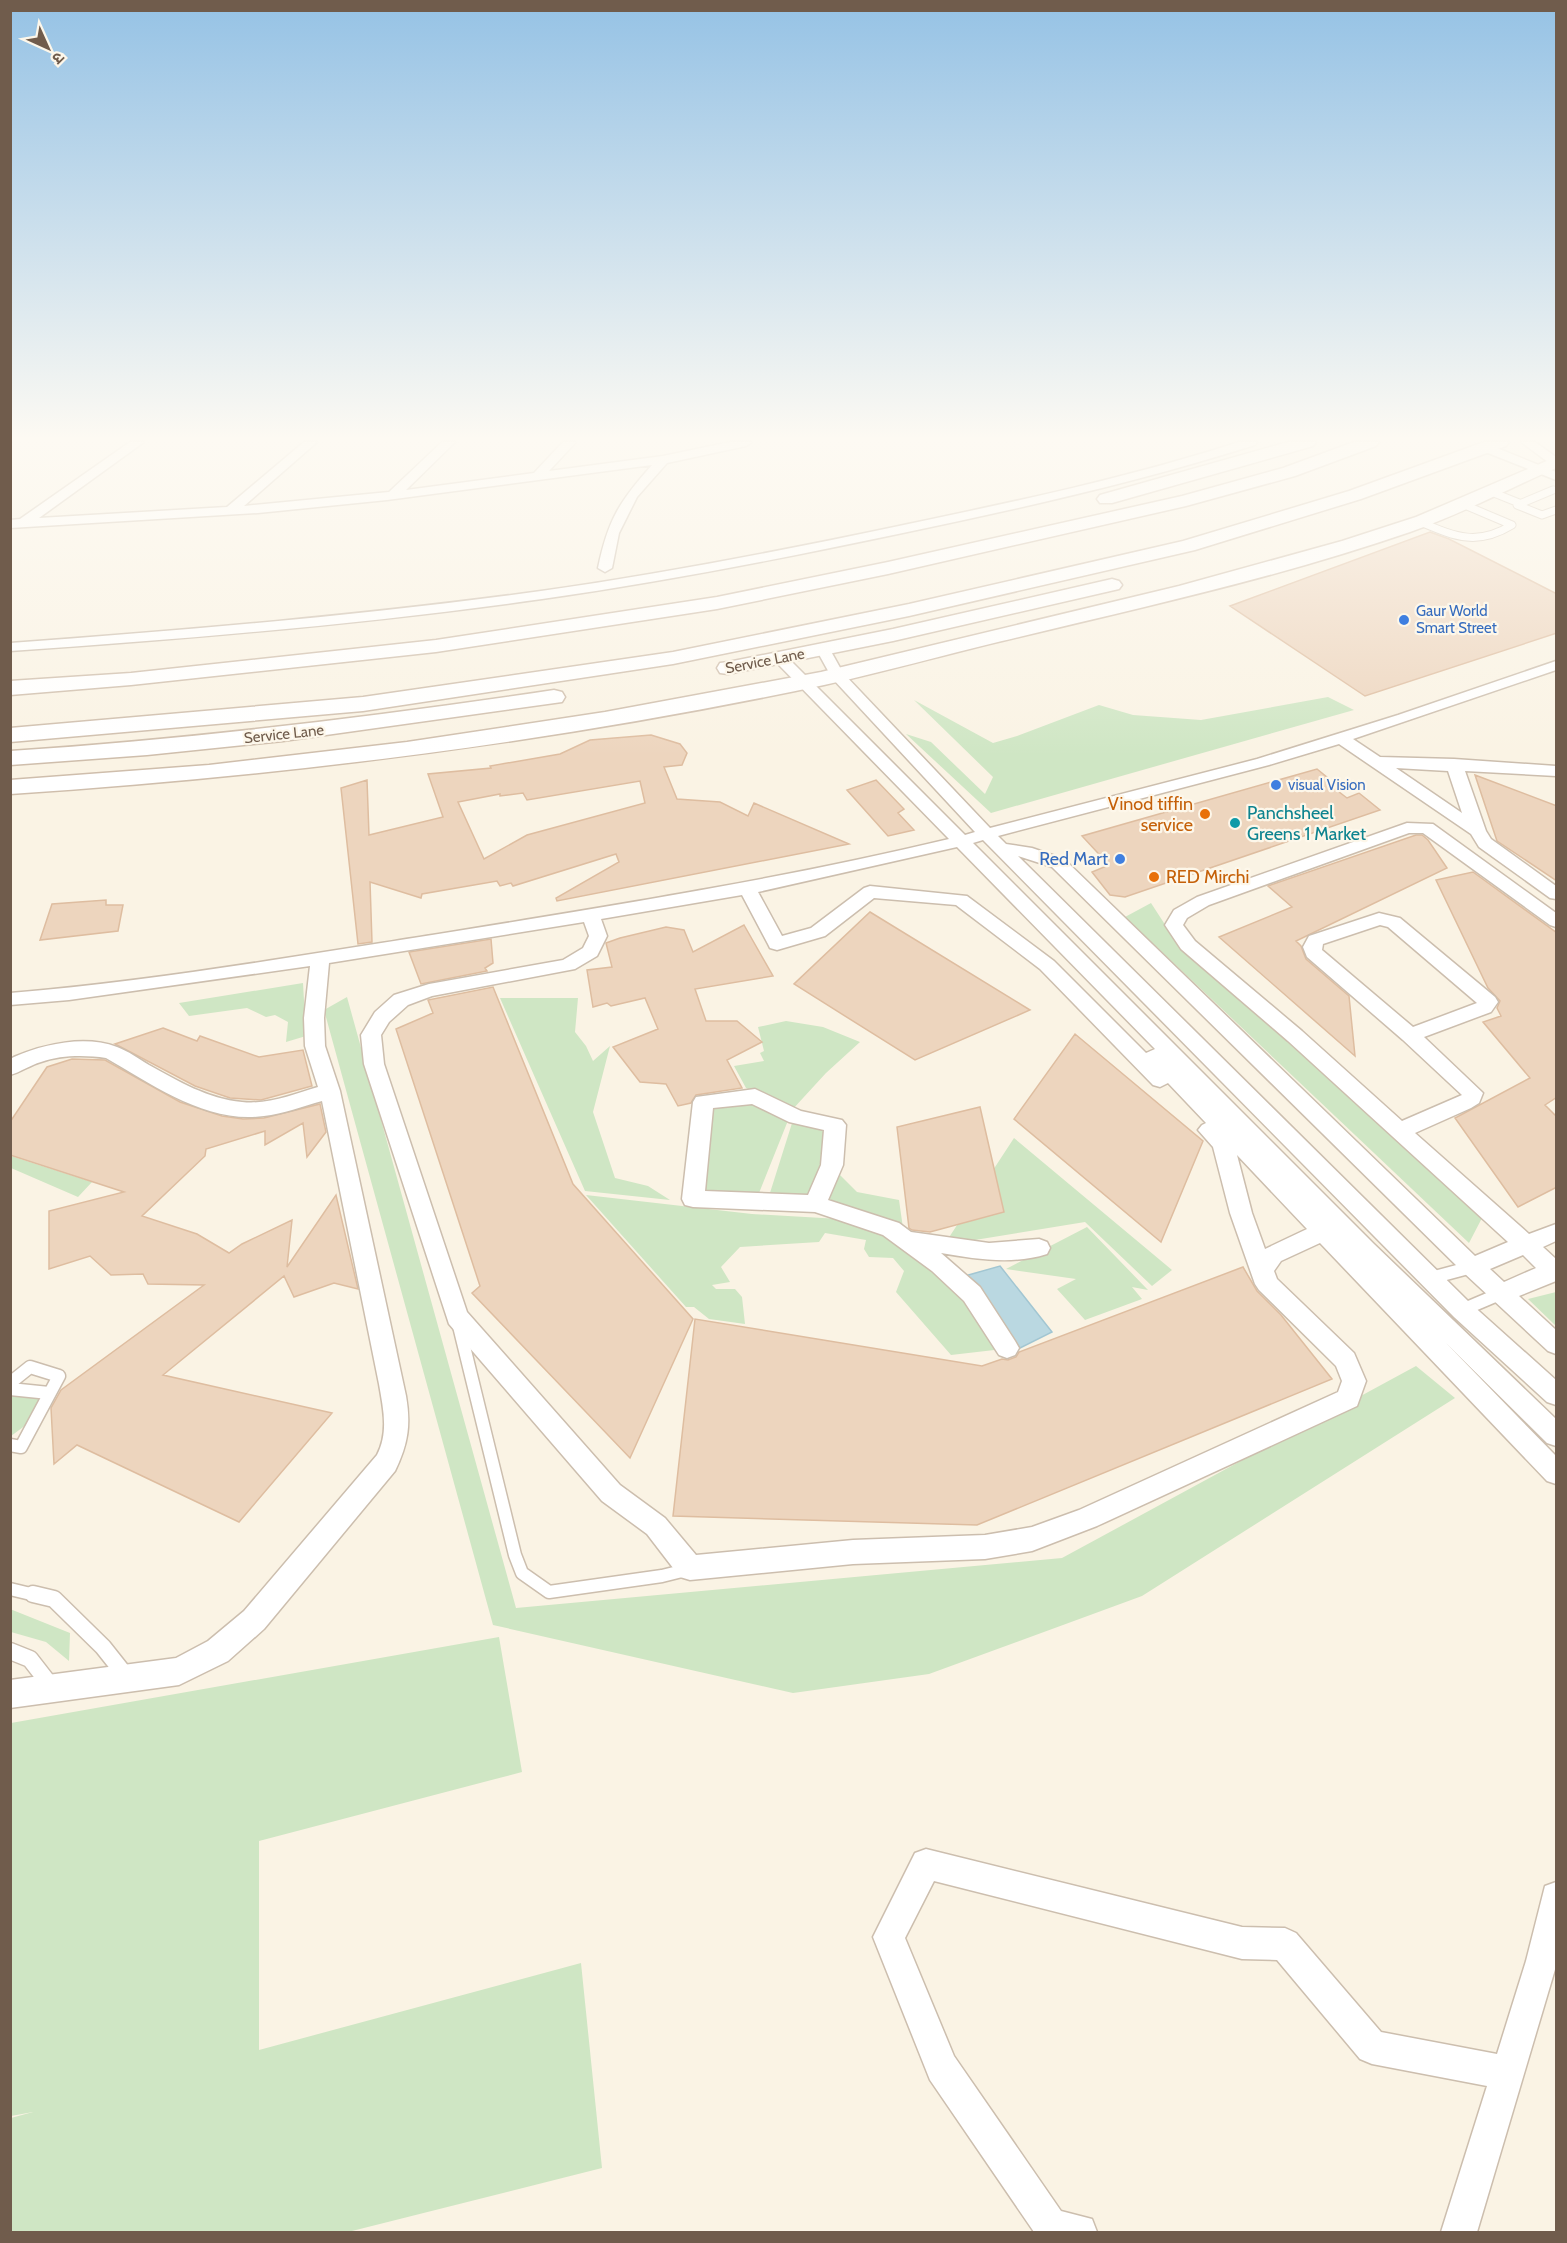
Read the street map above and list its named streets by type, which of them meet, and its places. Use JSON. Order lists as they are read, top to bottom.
{
  "streets": {
    "street": ["Service Lane"]
  },
  "places": [
    "Gaur World Smart Street",
    "visual Vision",
    "Vinod tiffin service",
    "Panchsheel Greens 1 Market",
    "Red Mart",
    "RED Mirchi"
  ],
  "north": "bottom right"
}
